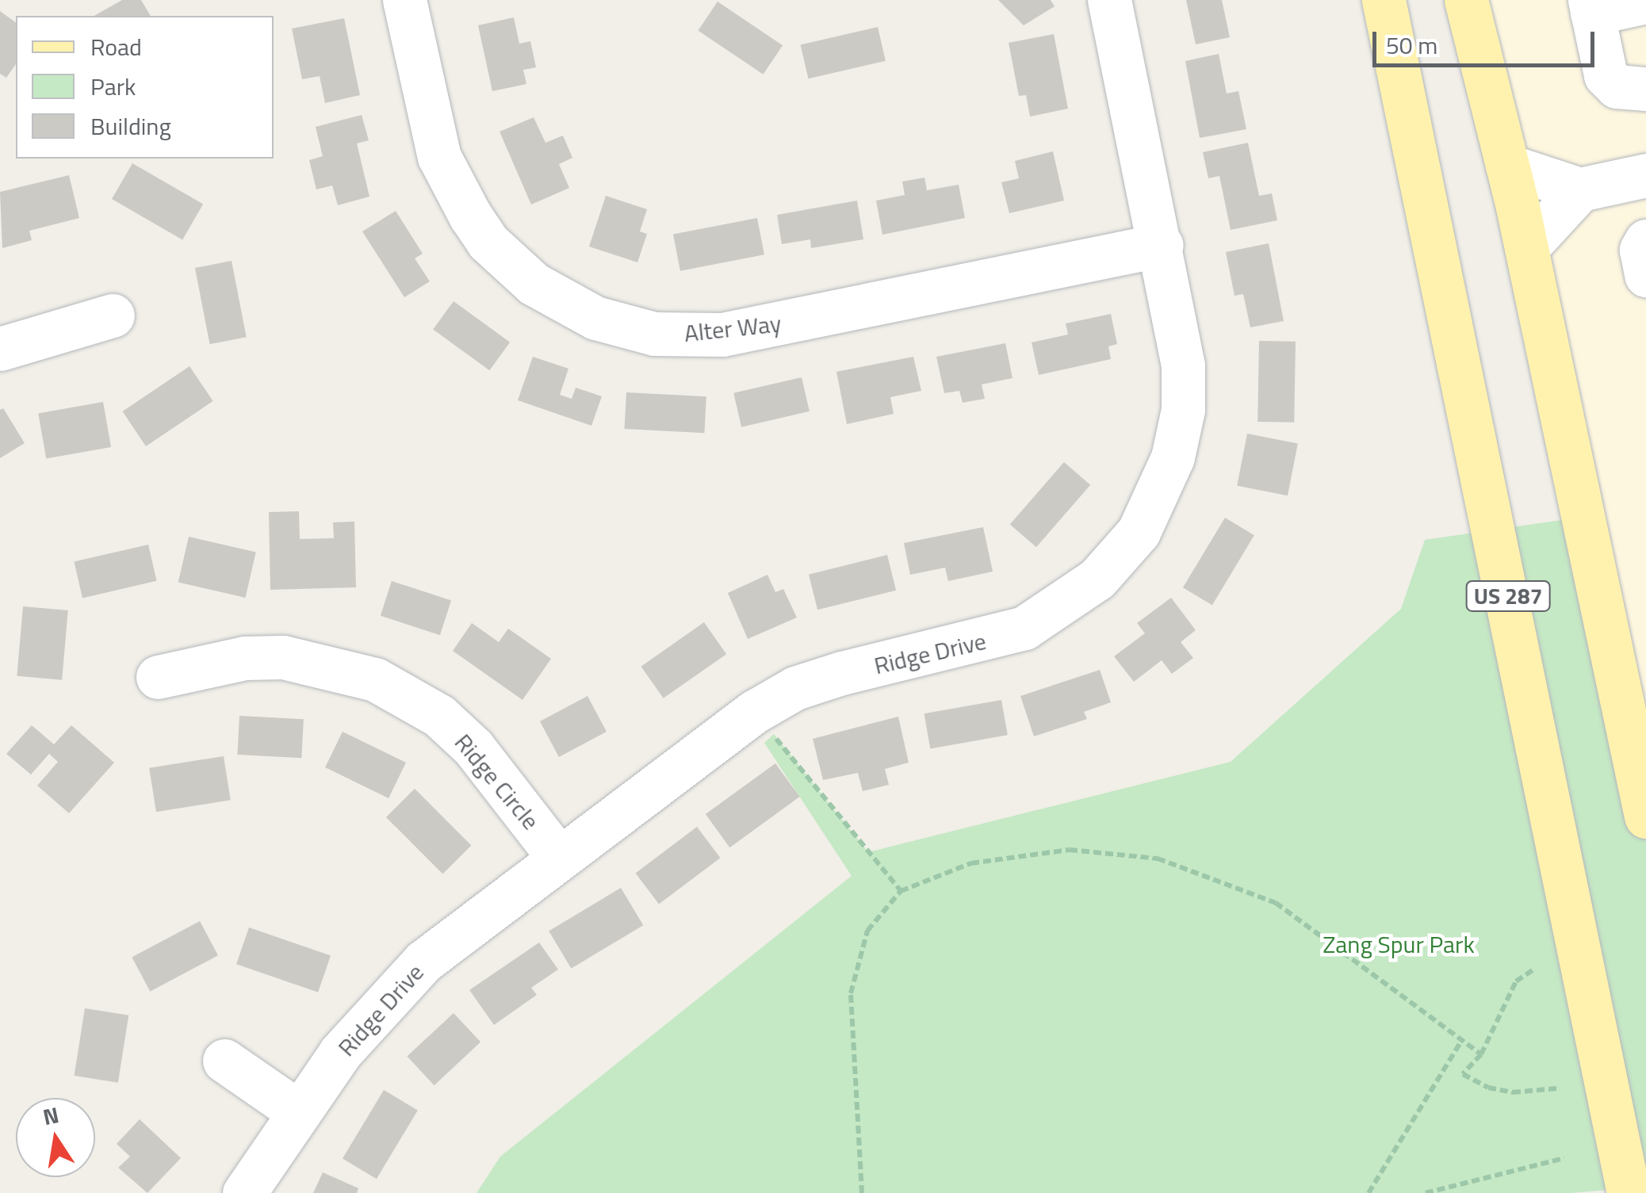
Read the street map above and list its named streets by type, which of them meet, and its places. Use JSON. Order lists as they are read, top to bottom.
{
  "streets": {
    "main road": ["US 287"],
    "street": ["Alter Way", "Ridge Drive", "Ridge Circle"]
  },
  "crossings": [
    ["Alter Way", "Ridge Drive"],
    ["Ridge Drive", "Ridge Circle"]
  ],
  "parks": ["Zang Spur Park"],
  "legend": ["Road", "Park", "Building"],
  "scale_bar": "50 m",
  "north": "top"
}
